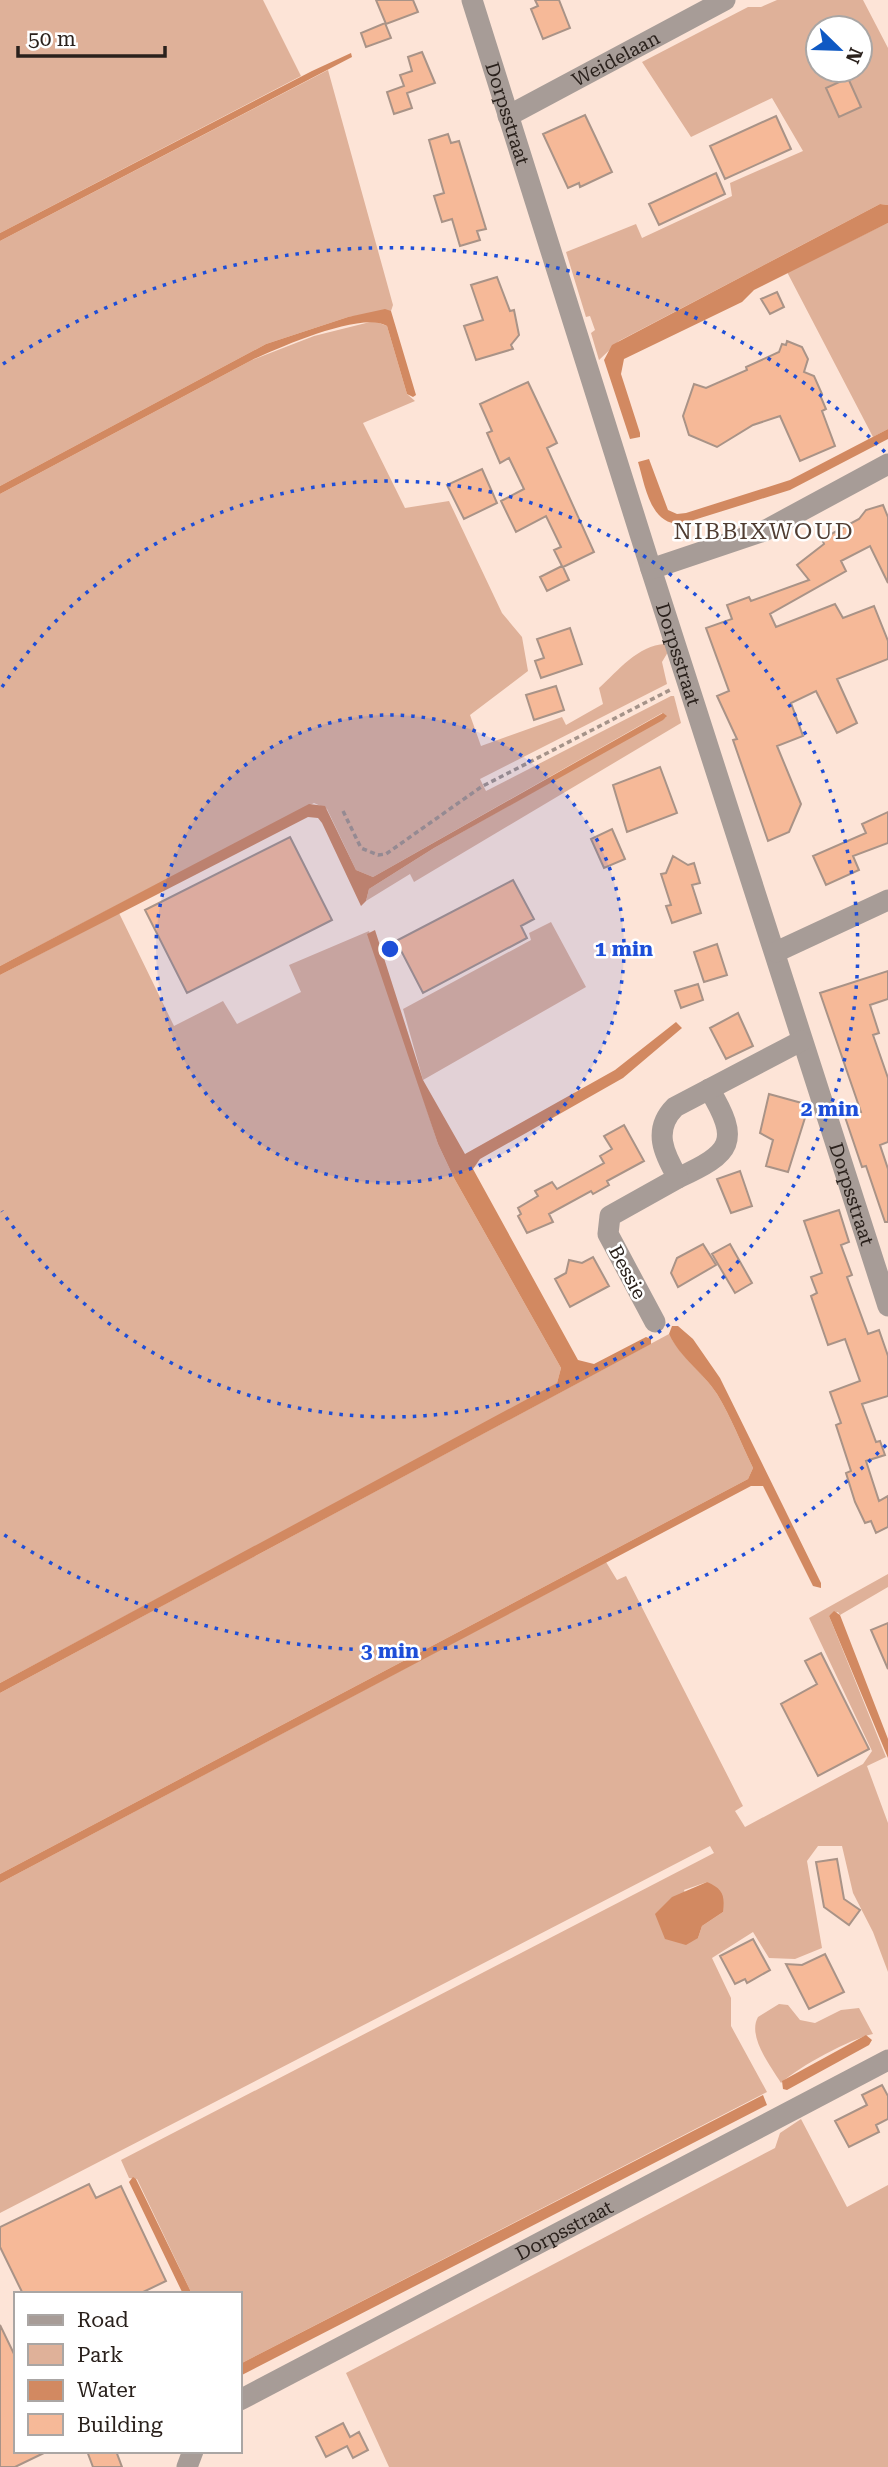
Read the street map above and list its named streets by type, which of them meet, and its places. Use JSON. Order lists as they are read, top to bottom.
{
  "streets": {
    "street": ["Weidelaan", "Dorpsstraat", "Bessie"]
  },
  "crossings": [
    ["Weidelaan", "Dorpsstraat"]
  ],
  "districts": ["NIBBIXWOUD"],
  "legend": [
    "Road",
    "Park",
    "Water",
    "Building"
  ],
  "scale_bar": "50 m",
  "north": "bottom right",
  "rings": ["1 min", "2 min", "3 min"]
}
